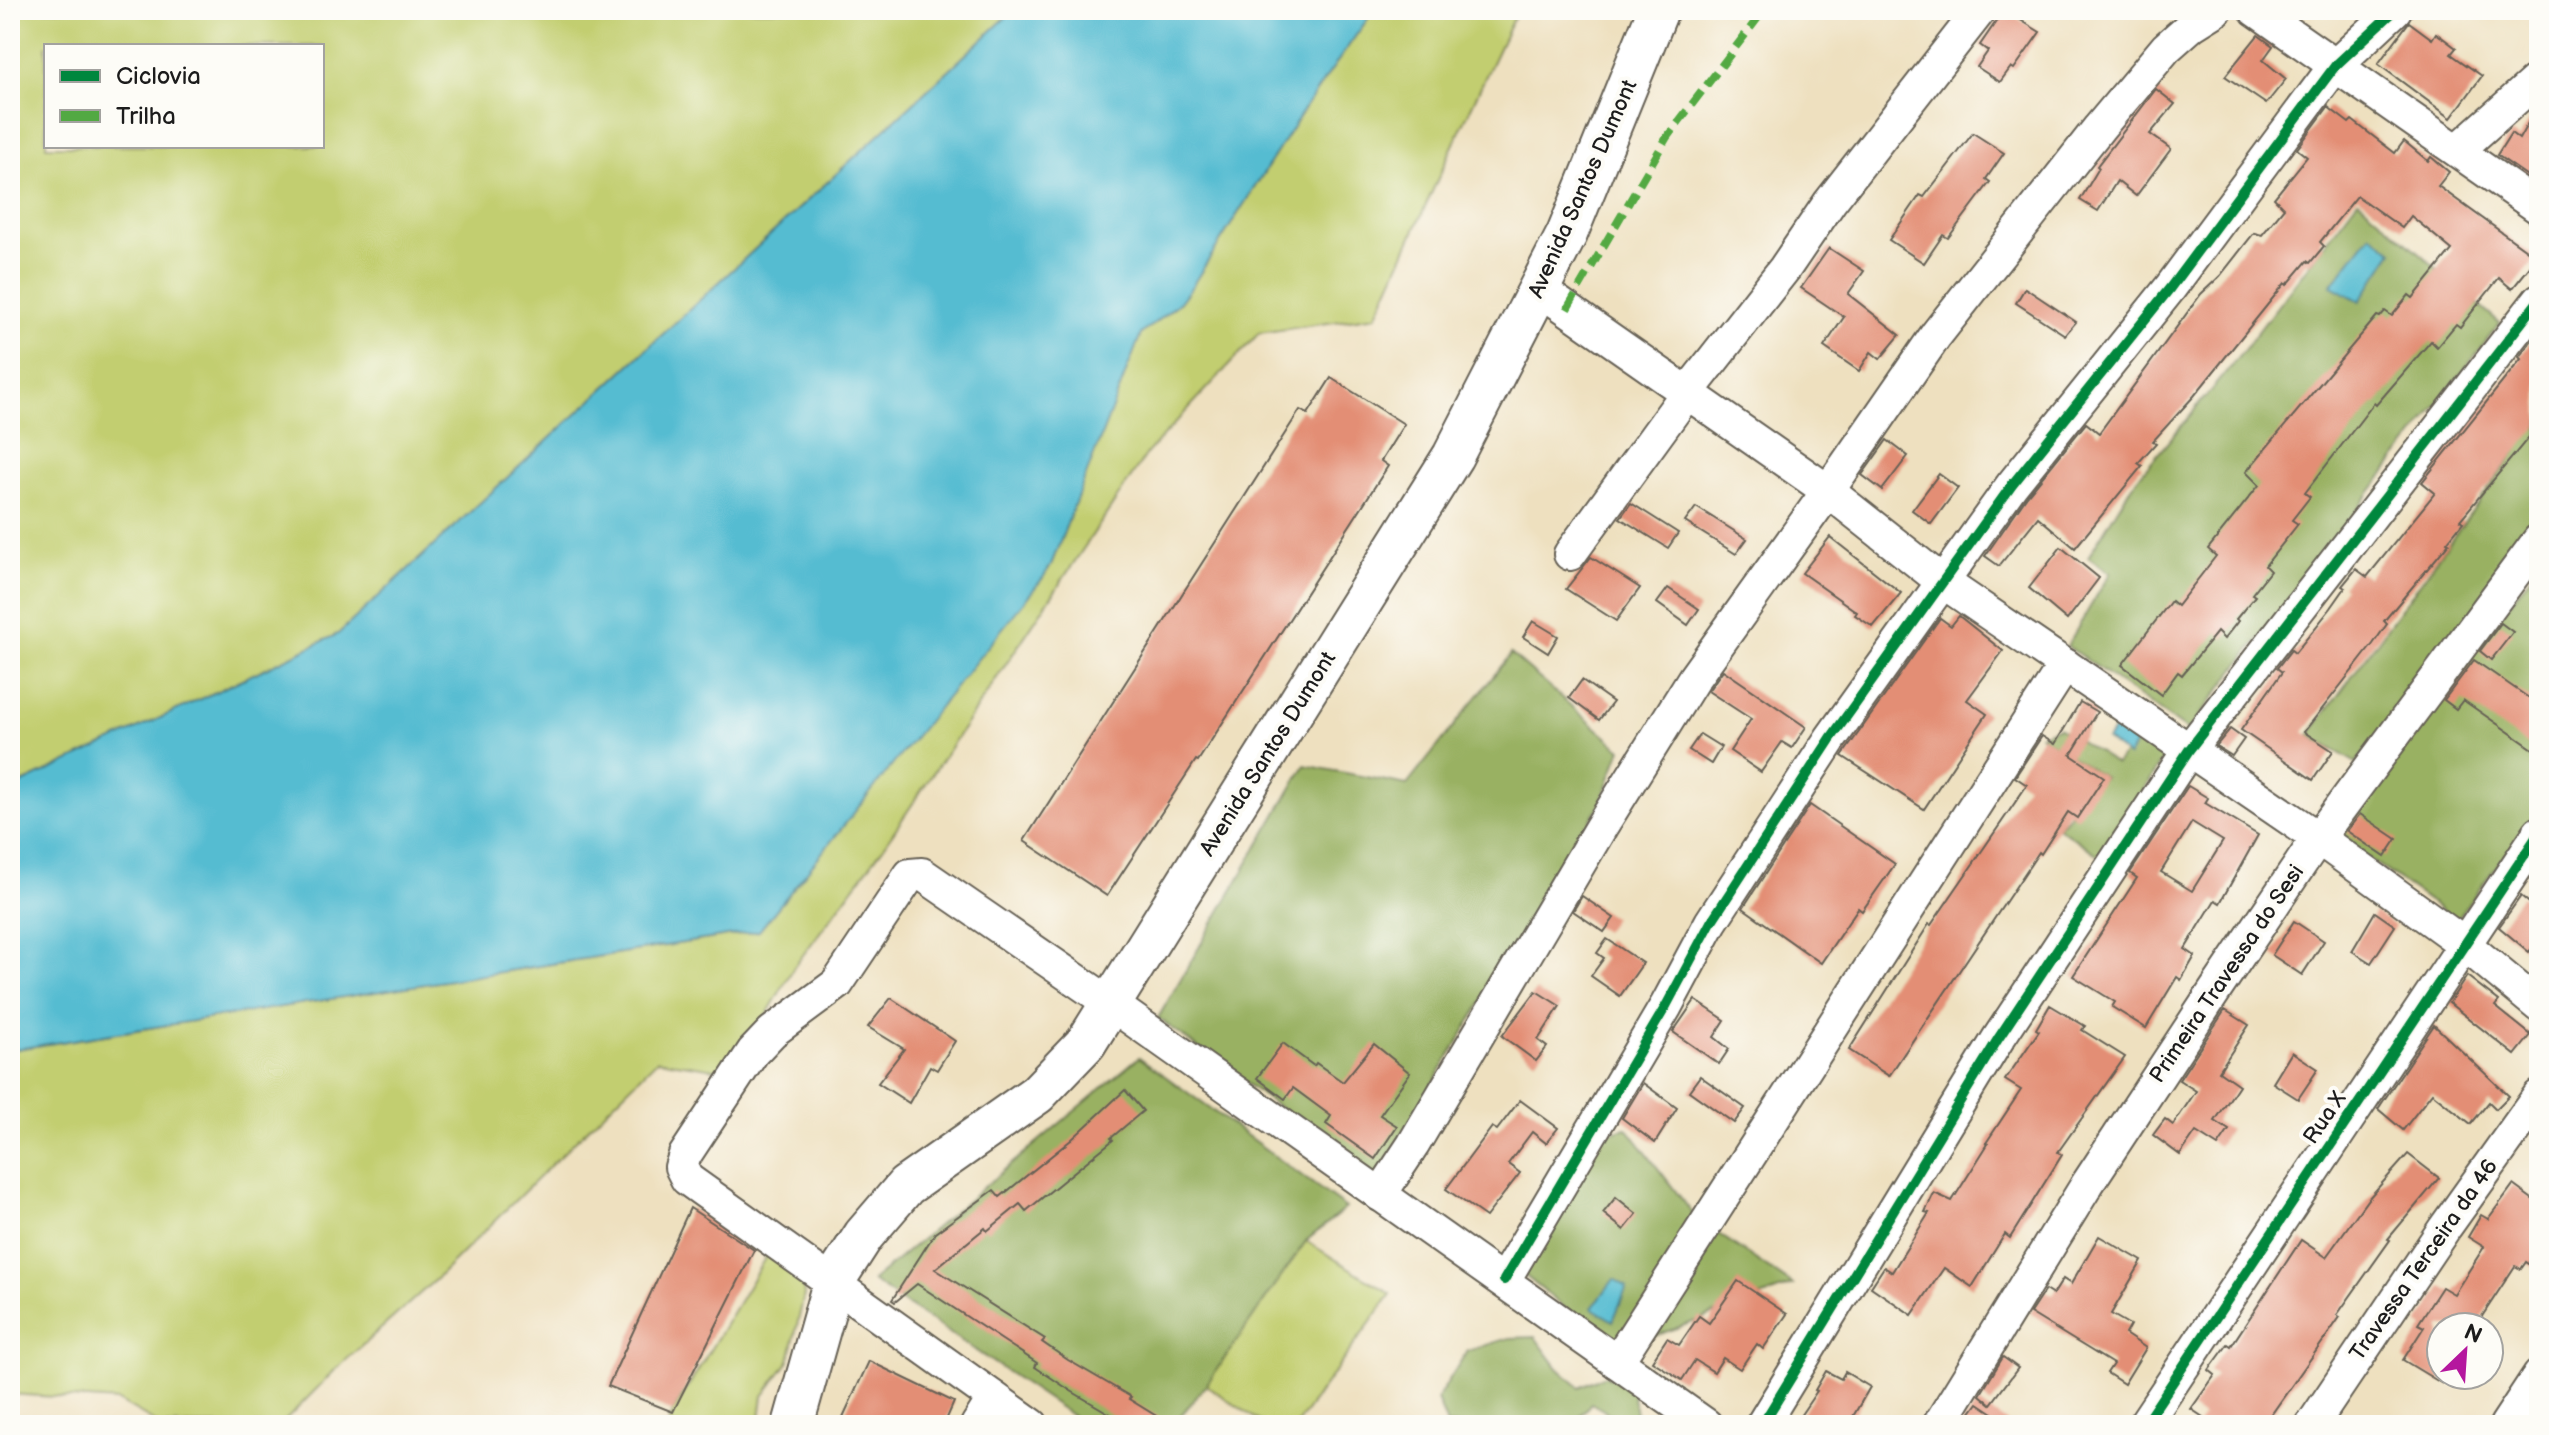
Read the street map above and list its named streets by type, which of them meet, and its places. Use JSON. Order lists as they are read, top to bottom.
{
  "streets": {
    "main road": ["Avenida Santos Dumont"],
    "street": ["Primeira Travessa do Sesi", "Rua X", "Travessa Terceira da 46"]
  },
  "legend": ["Ciclovia", "Trilha"],
  "north": "top right"
}
